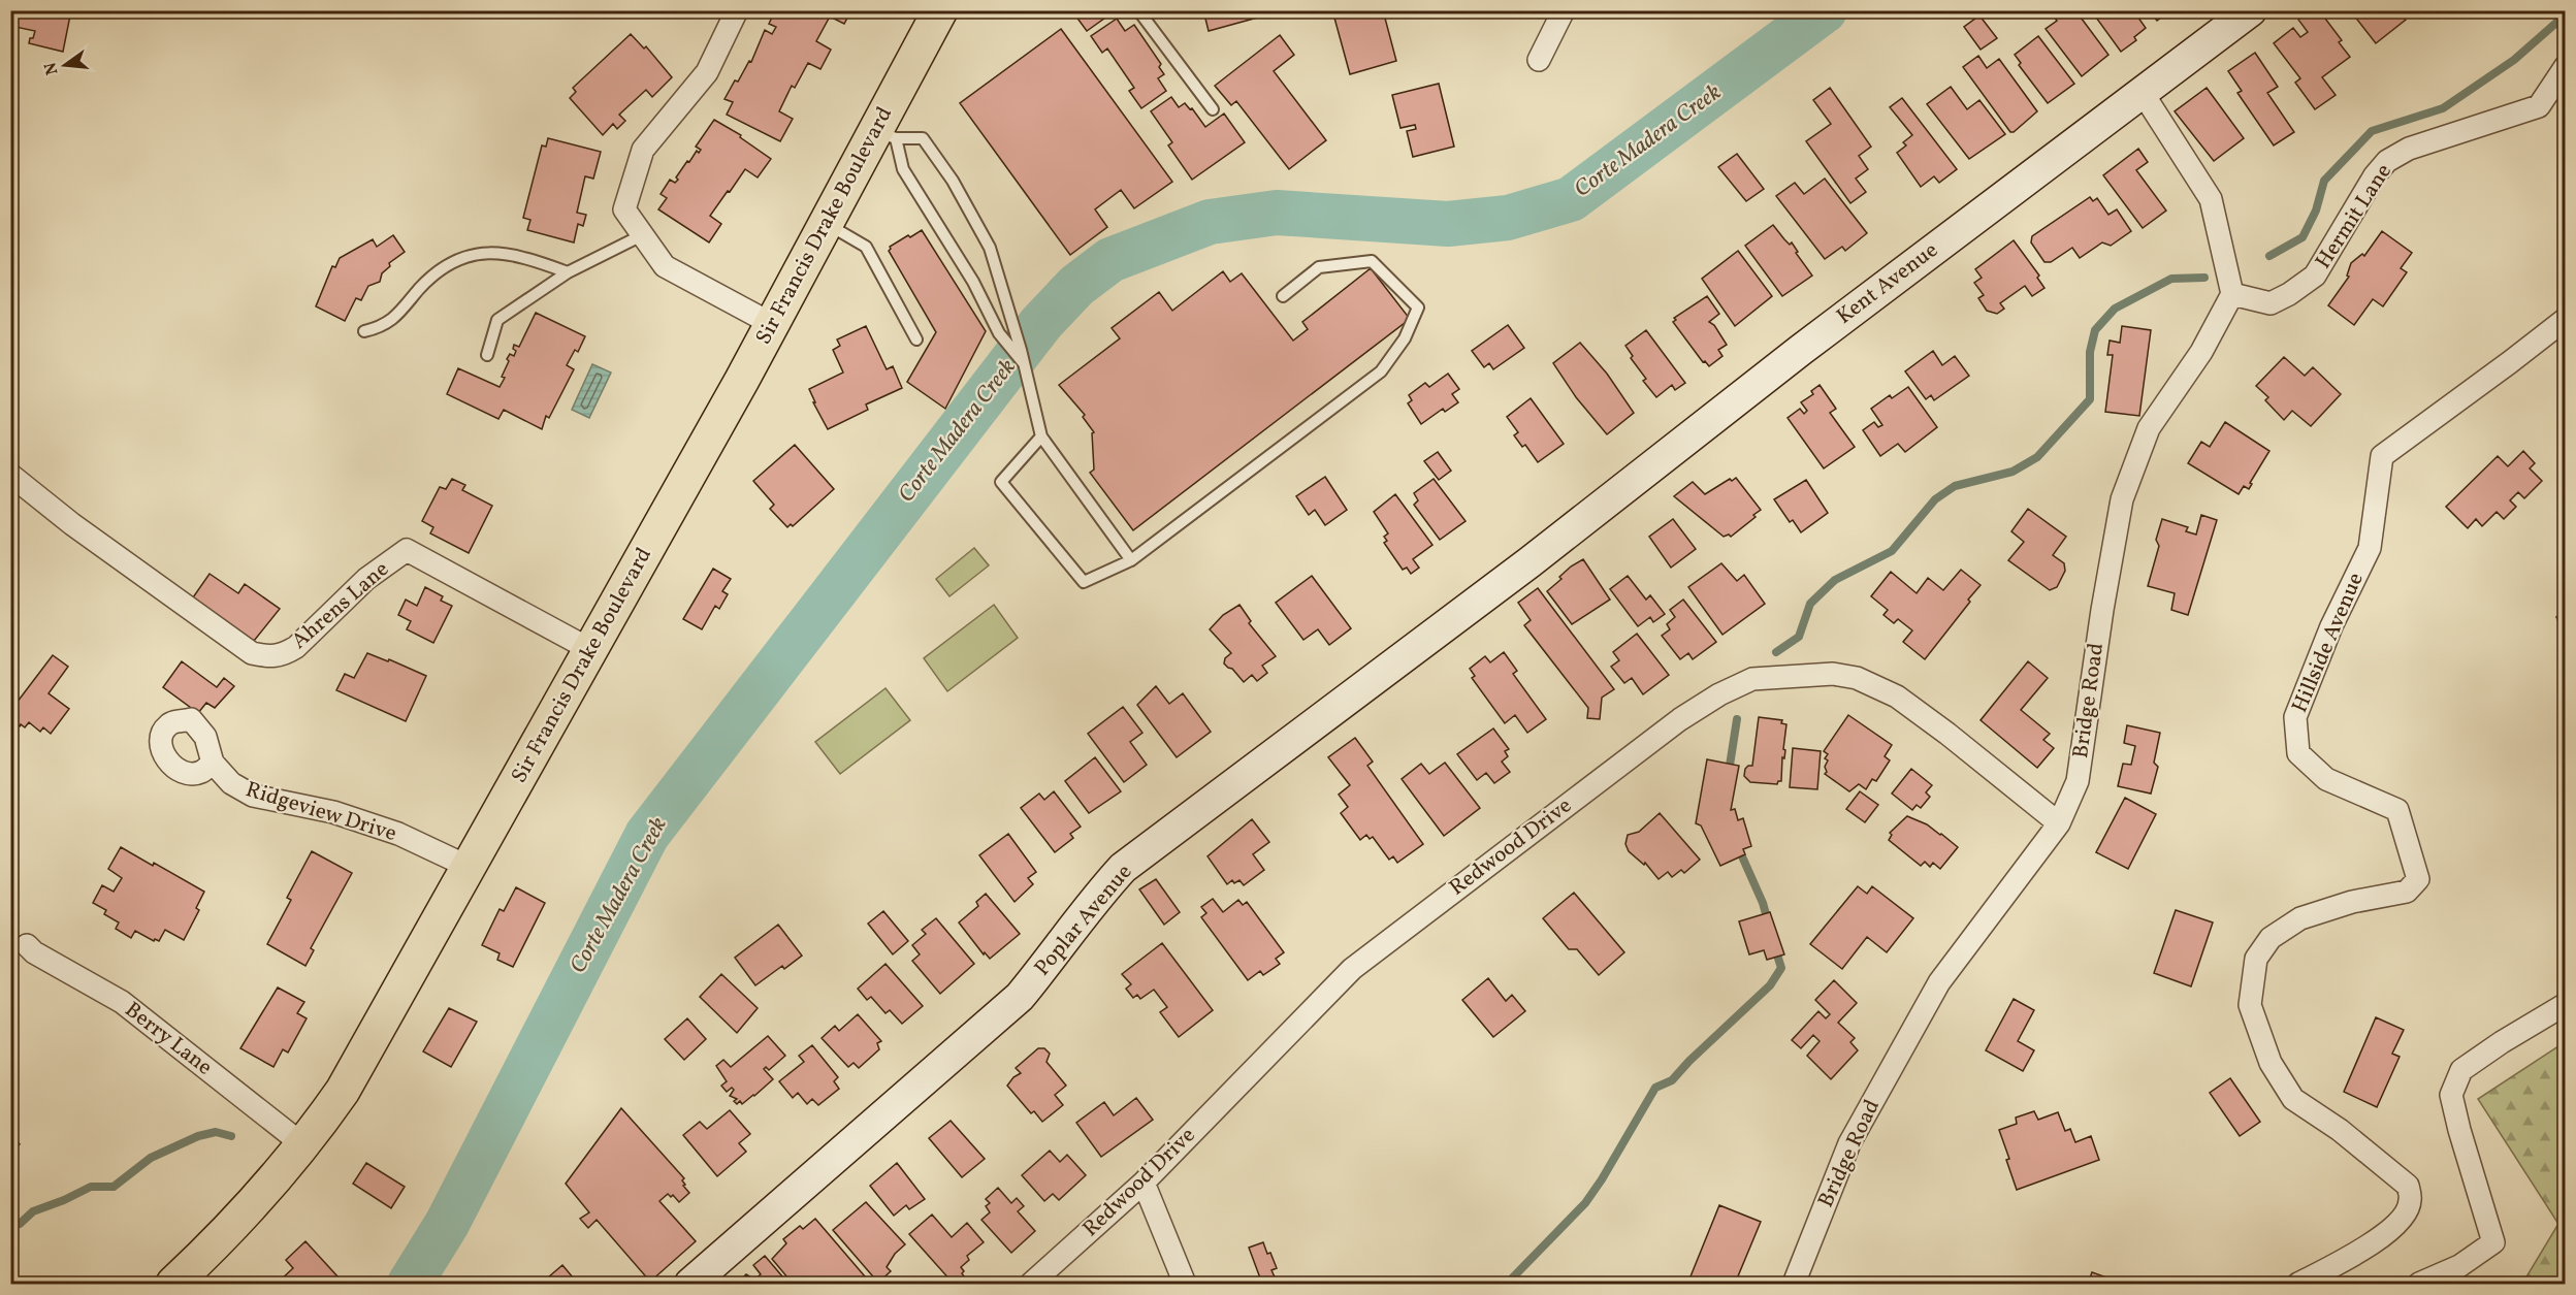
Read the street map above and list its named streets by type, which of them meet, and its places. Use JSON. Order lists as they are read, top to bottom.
{
  "streets": {
    "main road": ["Sir Francis Drake Boulevard"],
    "street": [
      "Hermit Lane",
      "Kent Avenue",
      "Ahrens Lane",
      "Hillside Avenue",
      "Bridge Road",
      "Ridgeview Drive",
      "Redwood Drive",
      "Poplar Avenue",
      "Berry Lane"
    ]
  },
  "crossings": [
    ["Hermit Lane", "Bridge Road"],
    ["Sir Francis Drake Boulevard", "Ahrens Lane"],
    ["Sir Francis Drake Boulevard", "Ridgeview Drive"],
    ["Sir Francis Drake Boulevard", "Berry Lane"],
    ["Kent Avenue", "Poplar Avenue"],
    ["Bridge Road", "Redwood Drive"]
  ],
  "water": ["Corte Madera Creek"],
  "north": "left"
}
